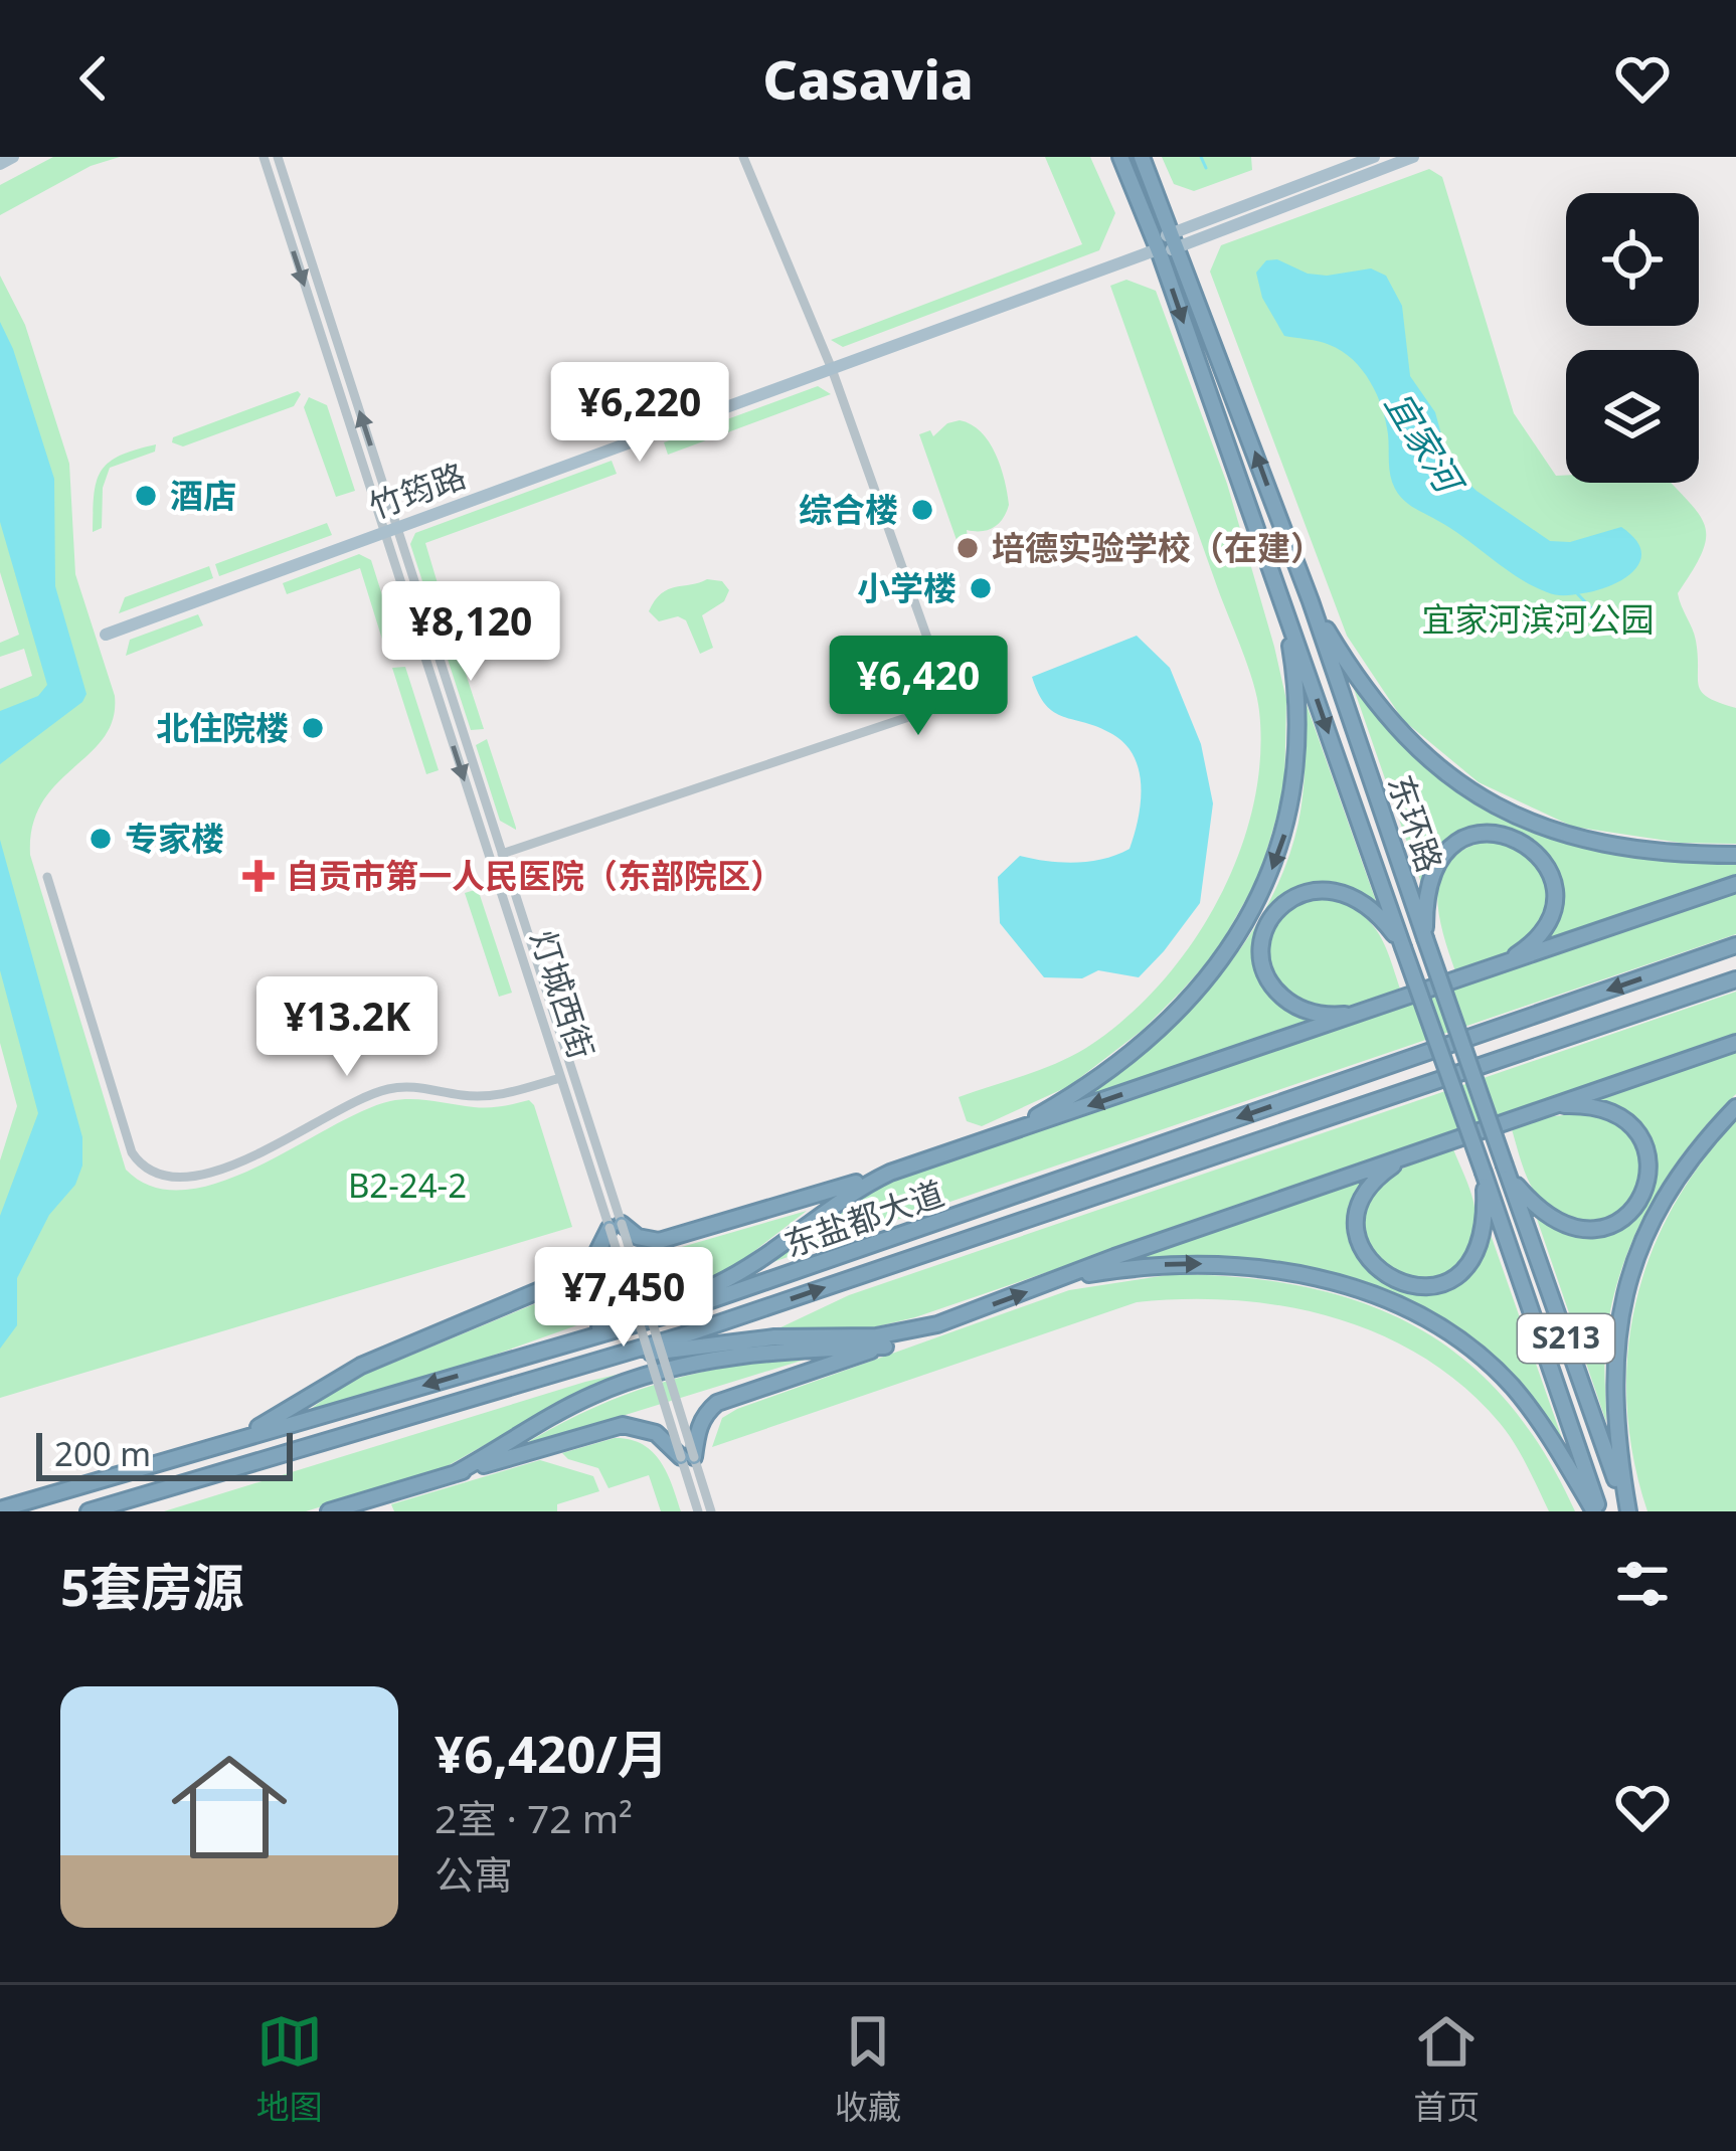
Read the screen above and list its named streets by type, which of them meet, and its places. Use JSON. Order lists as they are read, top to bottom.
{
  "streets": {
    "highway": ["东环路", "东盐都大道", "S213"],
    "main road": ["竹筠路"],
    "street": ["灯城西街"]
  },
  "crossings": [
    ["竹筠路", "东环路"],
    ["竹筠路", "灯城西街"]
  ],
  "water": ["宜家河"],
  "parks": ["宜家河滨河公园", "B2-24-2"],
  "places": {
    "other": [
      "酒店",
      "综合楼",
      "培德实验学校（在建）",
      "小学楼",
      "北住院楼",
      "专家楼"
    ],
    "health": ["自贡市第一人民医院（东部院区）"]
  },
  "scale_bar": "200 m",
  "page": {
    "header": "Casavia",
    "price": [
      "¥6,220",
      "¥8,120",
      "¥6,420",
      "¥13.2K",
      "¥7,450"
    ],
    "scale": "200 m",
    "heading": "5套房源",
    "list": [
      {
        "name": "¥6,420/月",
        "note": "2室 · 72 m² · 公寓"
      }
    ],
    "tabs": ["地图", "收藏", "首页"]
  }
}
